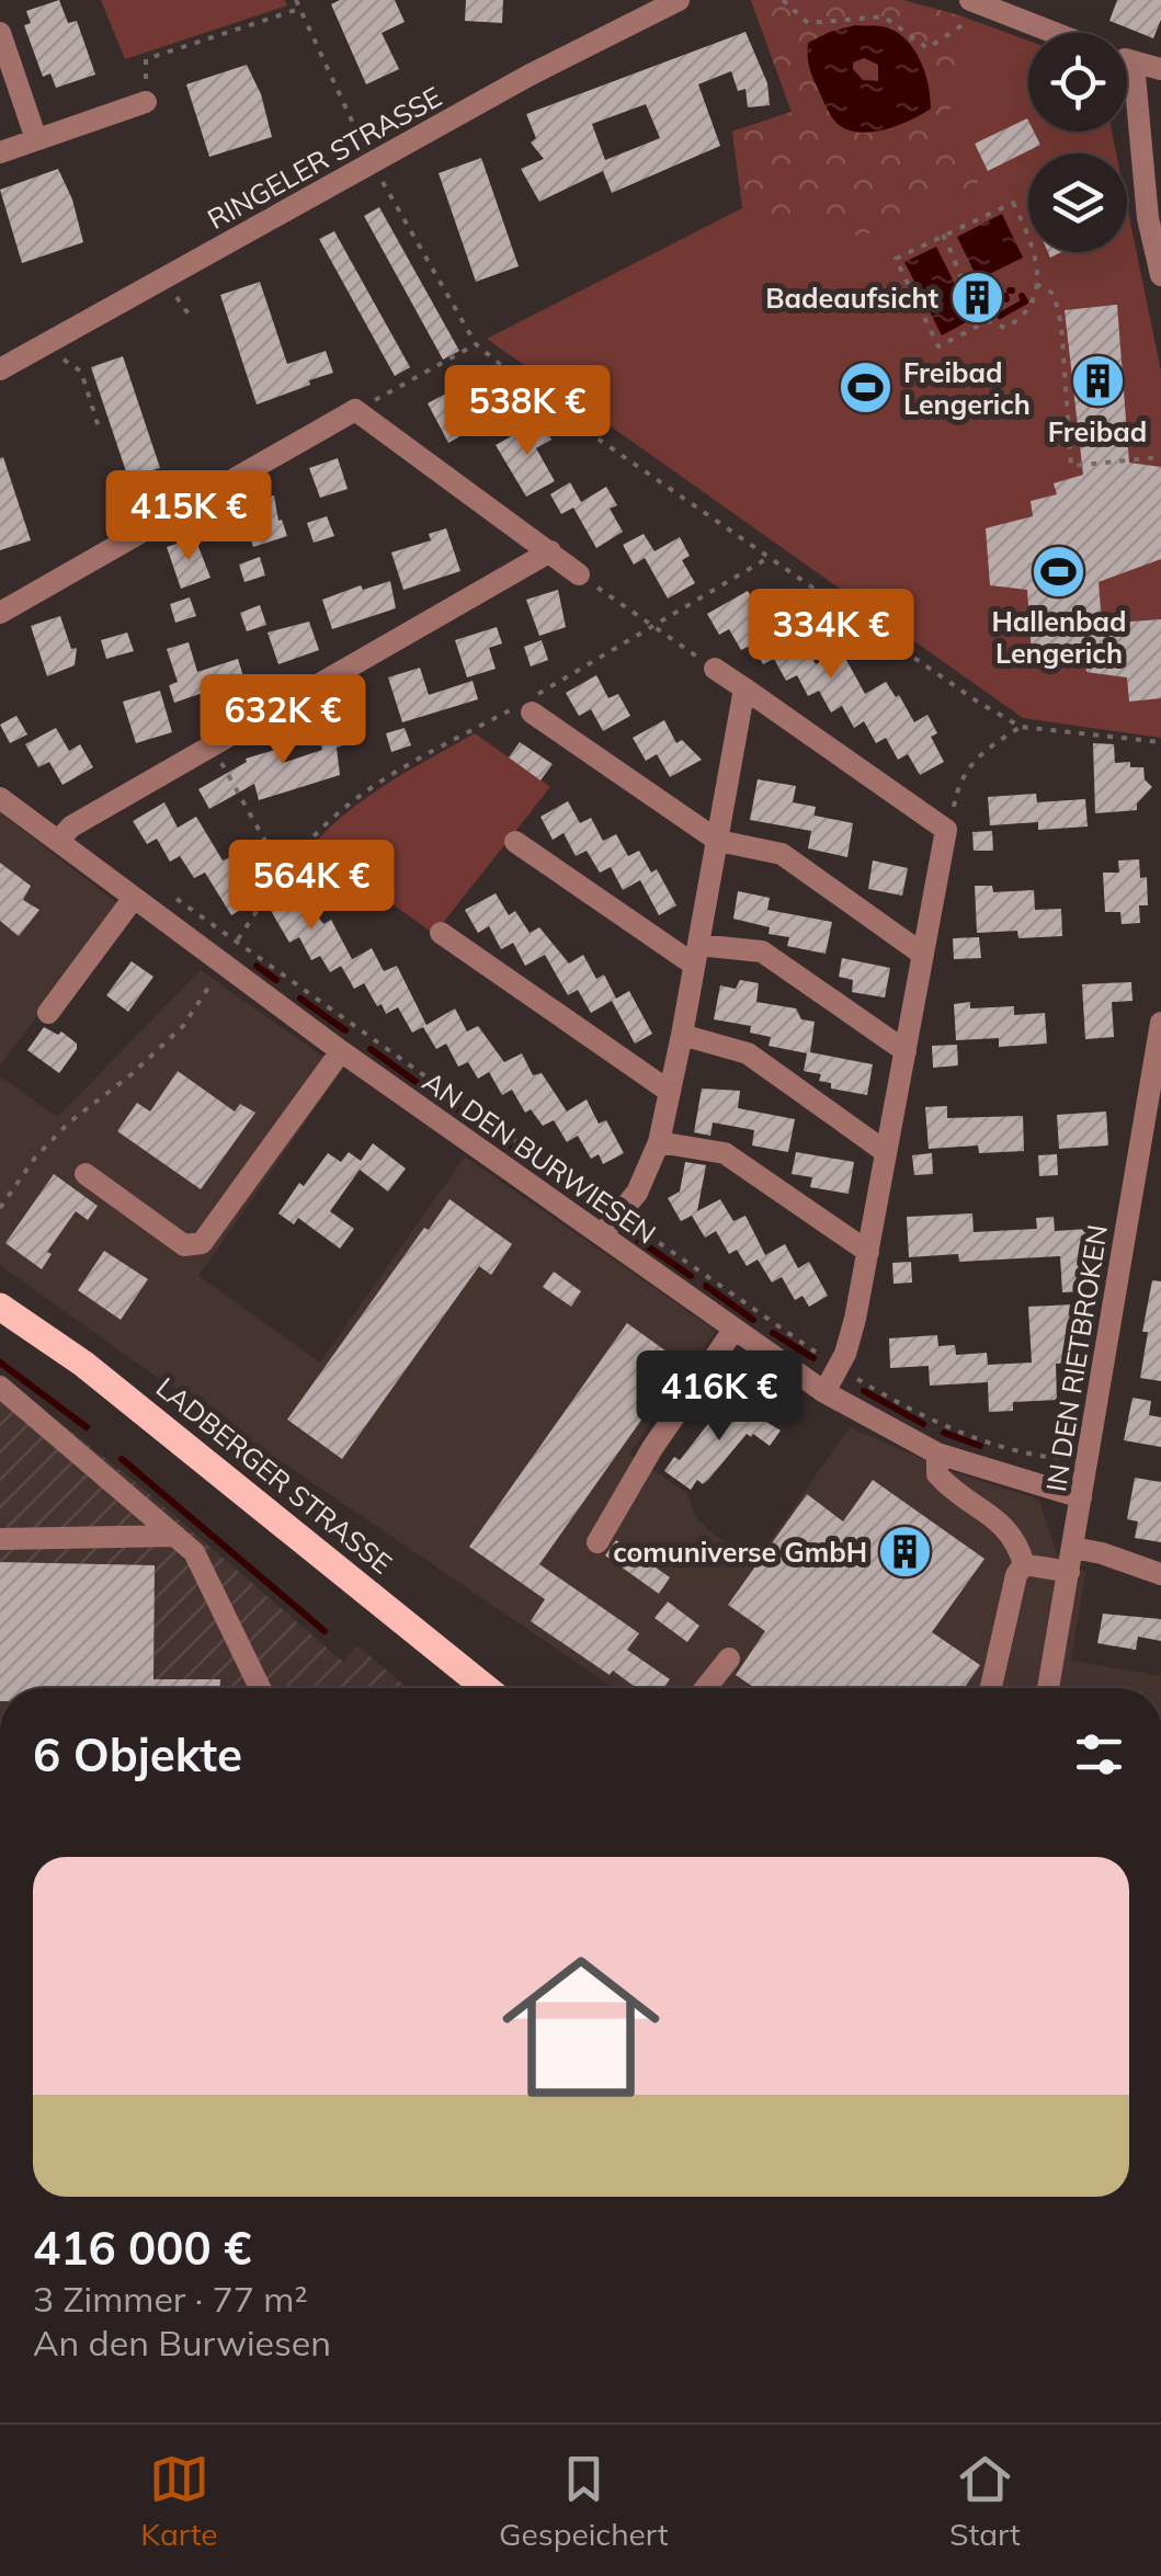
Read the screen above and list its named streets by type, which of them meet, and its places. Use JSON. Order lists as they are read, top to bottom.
{
  "streets": {
    "main road": ["LADBERGER STRASSE"],
    "street": ["RINGELER STRASSE", "AN DEN BURWIESEN", "IN DEN RIETBROKEN"]
  },
  "crossings": [
    ["AN DEN BURWIESEN", "IN DEN RIETBROKEN"]
  ],
  "places": {
    "building": ["Badeaufsicht", "Freibad", "comuniverse GmbH"],
    "sports": ["Freibad Lengerich", "Hallenbad Lengerich"]
  },
  "page": {
    "price": [
      "538K €",
      "415K €",
      "334K €",
      "632K €",
      "564K €",
      "416K €"
    ],
    "heading": "6 Objekte",
    "list": [
      {
        "name": "416 000 €",
        "note": "3 Zimmer · 77 m² · An den Burwiesen"
      }
    ],
    "tabs": ["Karte", "Gespeichert", "Start"]
  }
}
